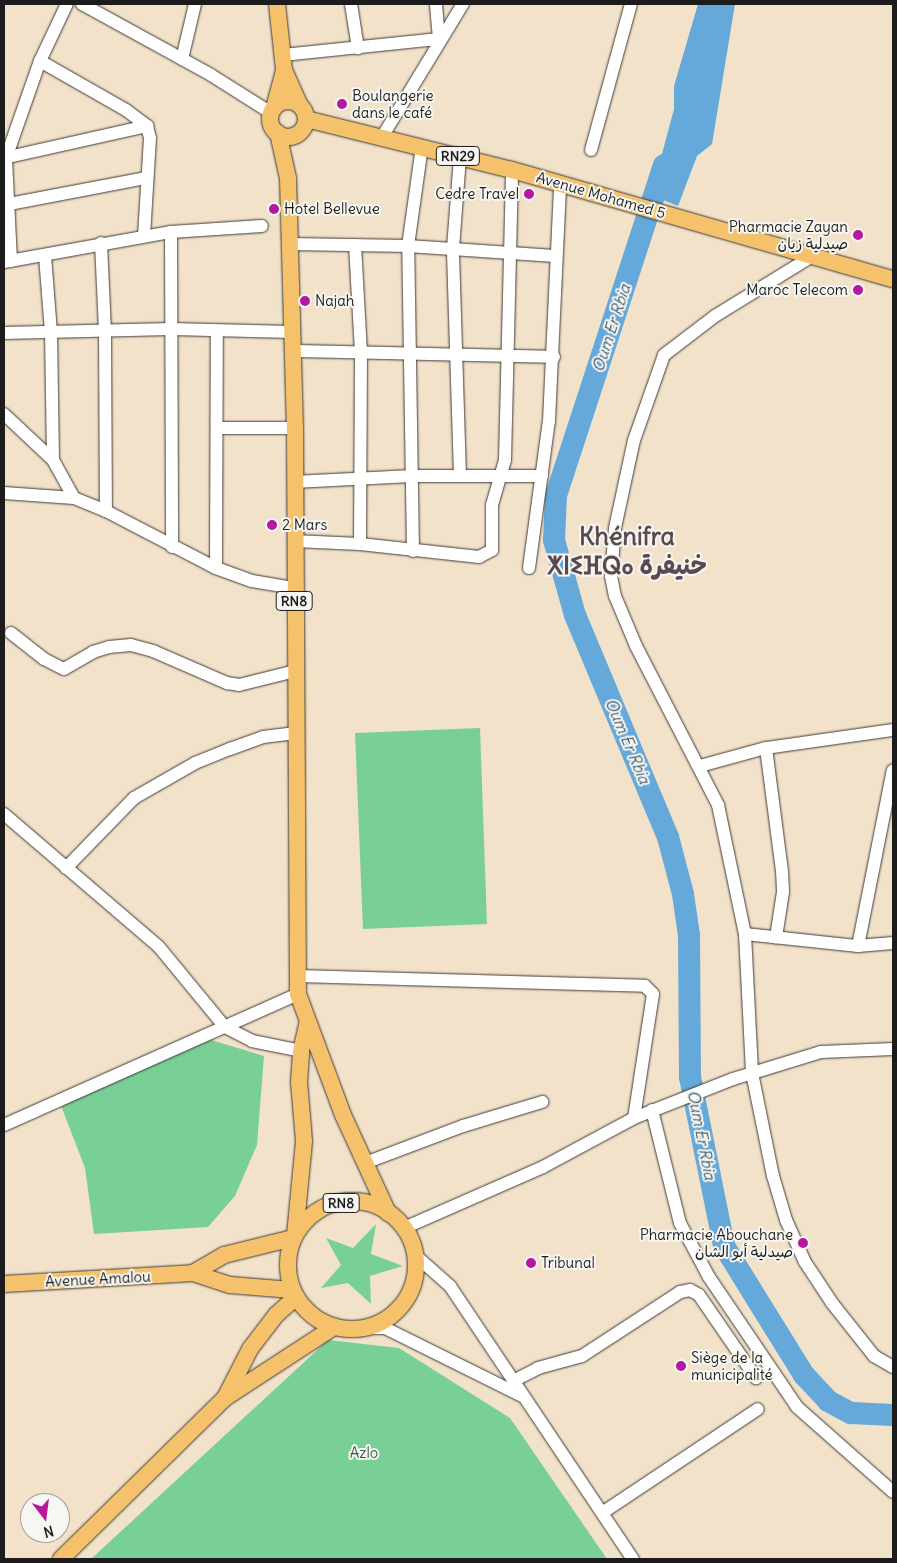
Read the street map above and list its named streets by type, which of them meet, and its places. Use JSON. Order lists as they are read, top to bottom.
{
  "streets": {
    "main road": [
      "RN29",
      "Avenue Mohamed 5",
      "RN8",
      "Avenue Amalou"
    ]
  },
  "crossings": [
    ["Avenue Mohamed 5", "RN8"]
  ],
  "districts": ["Khénifra ⵅⵏⵉⴼⵕⴰ خنيفرة"],
  "water": ["Oum Er Rbia"],
  "parks": ["Azlo"],
  "places": [
    "Boulangerie dans le café",
    "Cedre Travel",
    "Hotel Bellevue",
    "Pharmacie Zayan صيدلية زيان",
    "Maroc Telecom",
    "Najah",
    "2 Mars",
    "Pharmacie Abouchane صيدلية أبو الشان",
    "Tribunal",
    "Siège de la municipalité"
  ],
  "north": "bottom"
}
